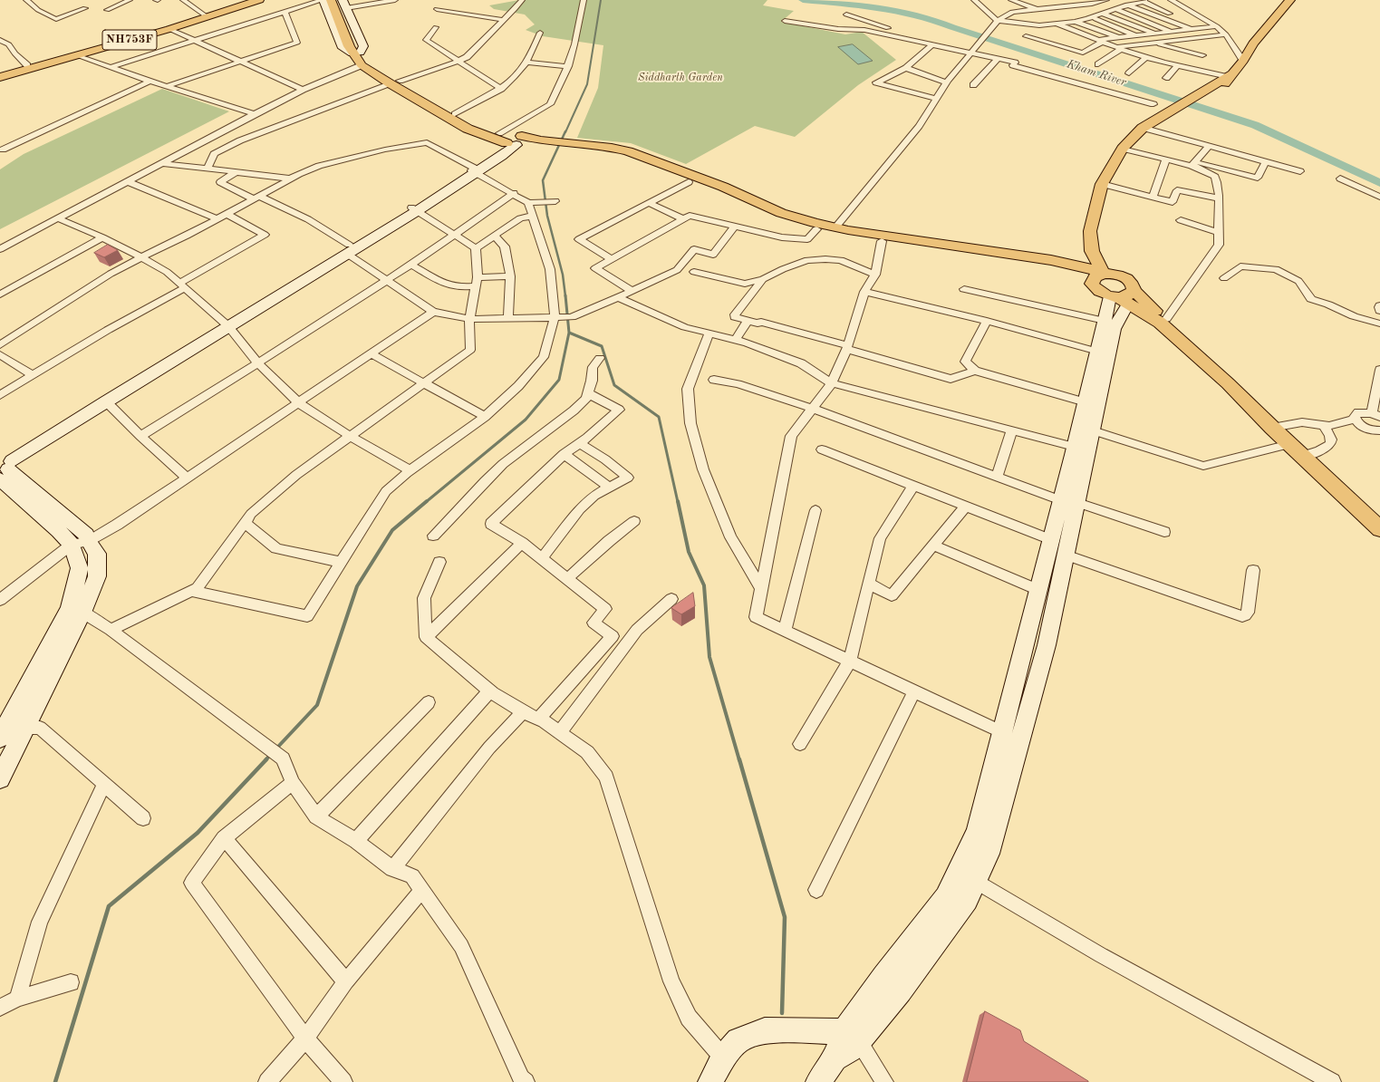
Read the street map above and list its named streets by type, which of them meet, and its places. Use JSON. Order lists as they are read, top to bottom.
{
  "streets": {
    "highway": ["NH753F"]
  },
  "water": ["Kham River"],
  "parks": ["Siddharth Garden"]
}
